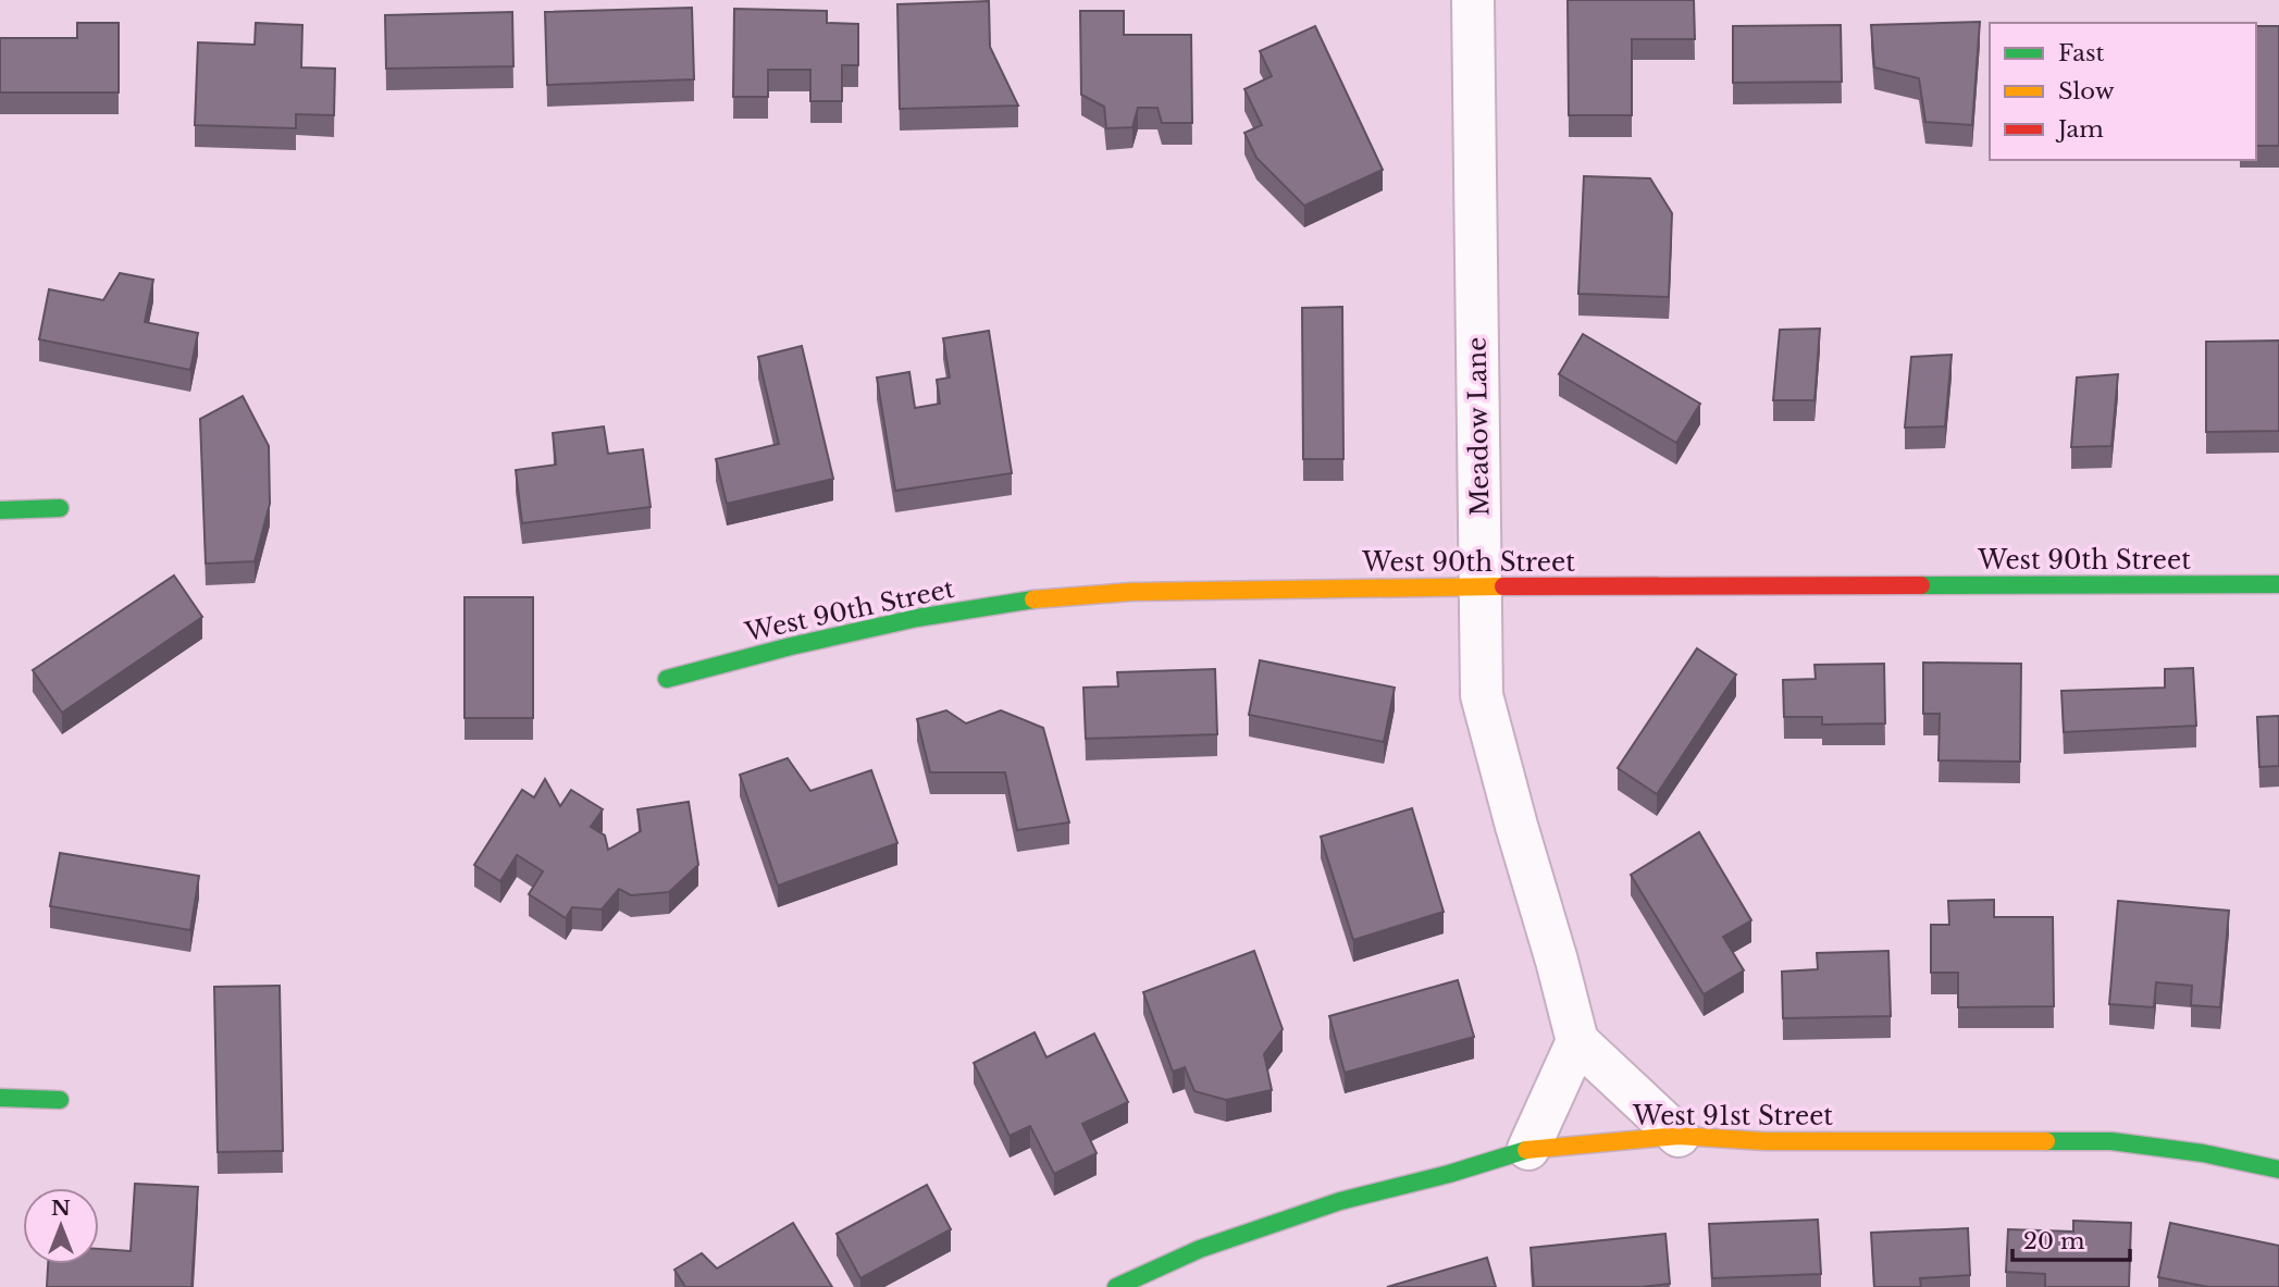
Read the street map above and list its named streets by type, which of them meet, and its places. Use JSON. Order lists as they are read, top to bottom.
{
  "streets": {
    "street": ["Meadow Lane", "West 90th Street", "West 91st Street"]
  },
  "crossings": [
    ["Meadow Lane", "West 90th Street"]
  ],
  "legend": ["Fast", "Slow", "Jam"],
  "scale_bar": "20 m",
  "north": "top"
}
